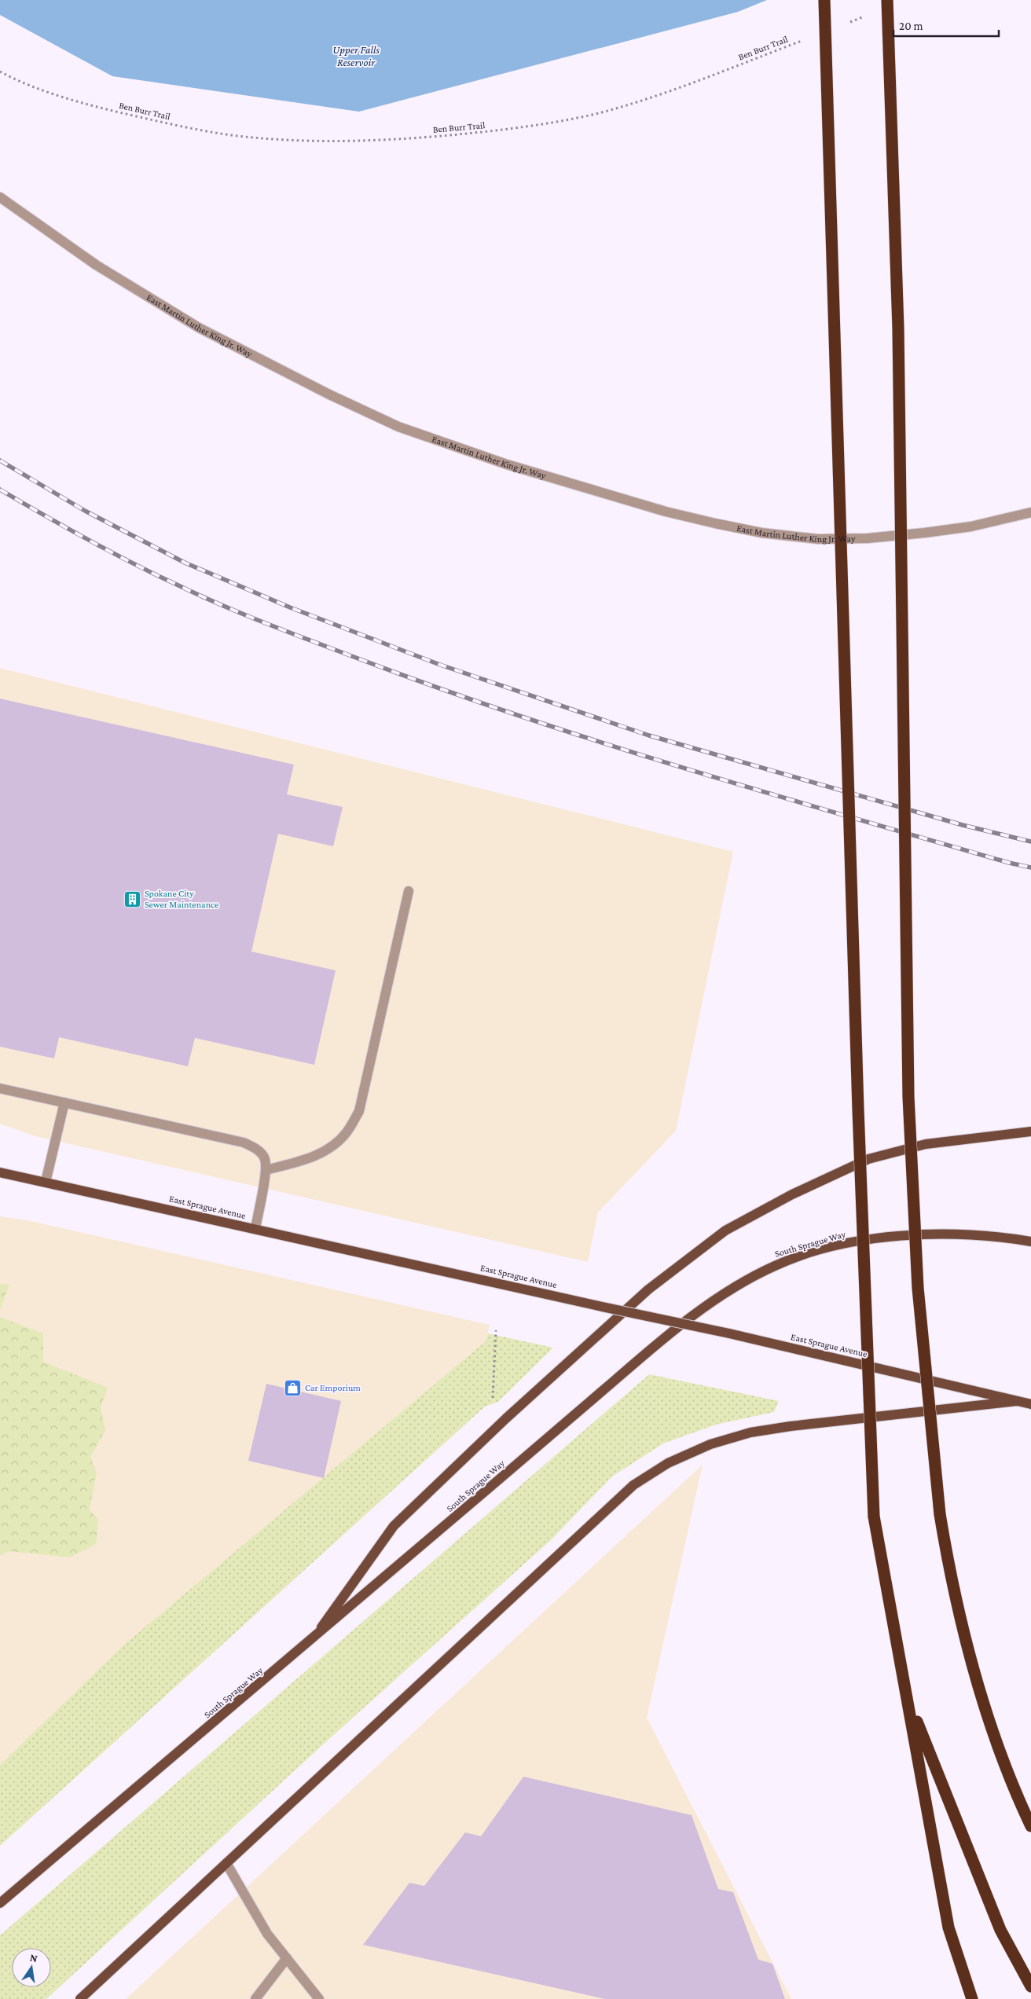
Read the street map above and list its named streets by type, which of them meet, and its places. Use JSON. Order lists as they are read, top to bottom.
{
  "streets": {
    "main road": ["East Sprague Avenue", "South Sprague Way"],
    "street": ["East Martin Luther King Jr. Way"],
    "path": ["Ben Burr Trail"]
  },
  "water": ["Upper Falls Reservoir"],
  "places": {
    "building": ["Spokane City Sewer Maintenance"],
    "shop": ["Car Emporium"]
  },
  "scale_bar": "20 m",
  "north": "top"
}
